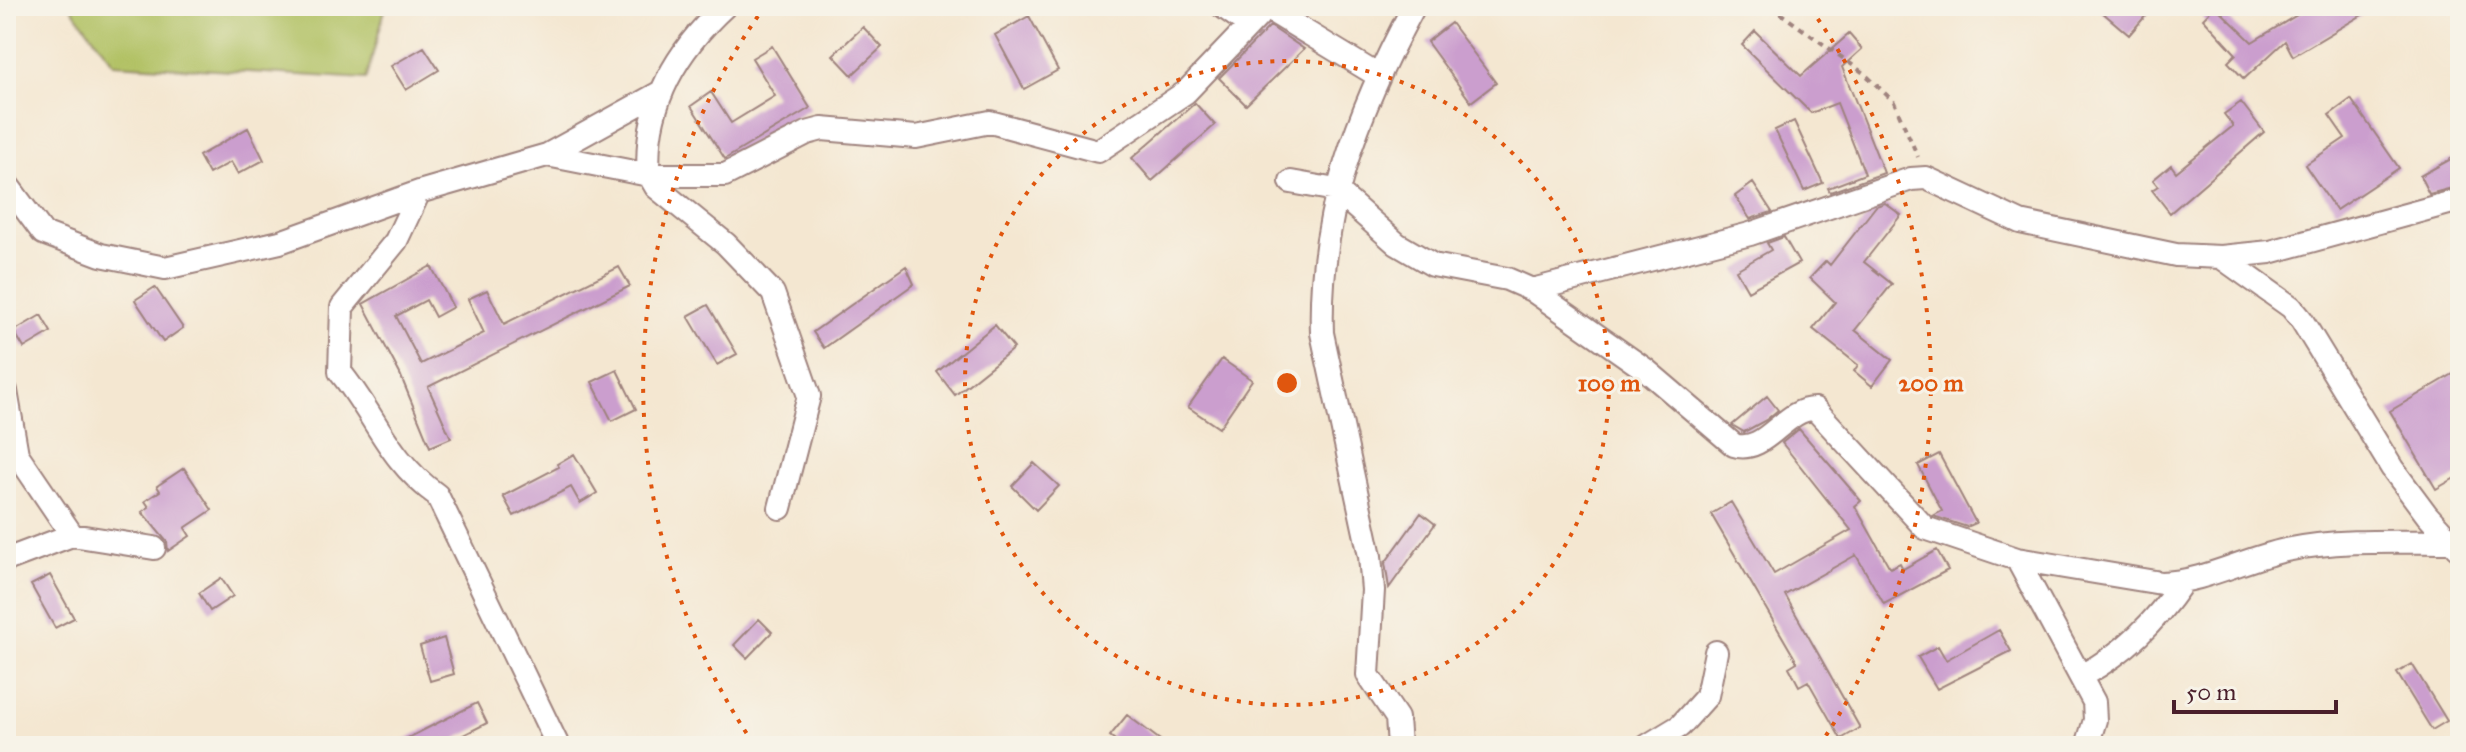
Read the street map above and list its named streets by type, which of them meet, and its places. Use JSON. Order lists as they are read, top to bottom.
{
  "scale_bar": "50 m",
  "rings": ["100 m", "200 m"]
}
